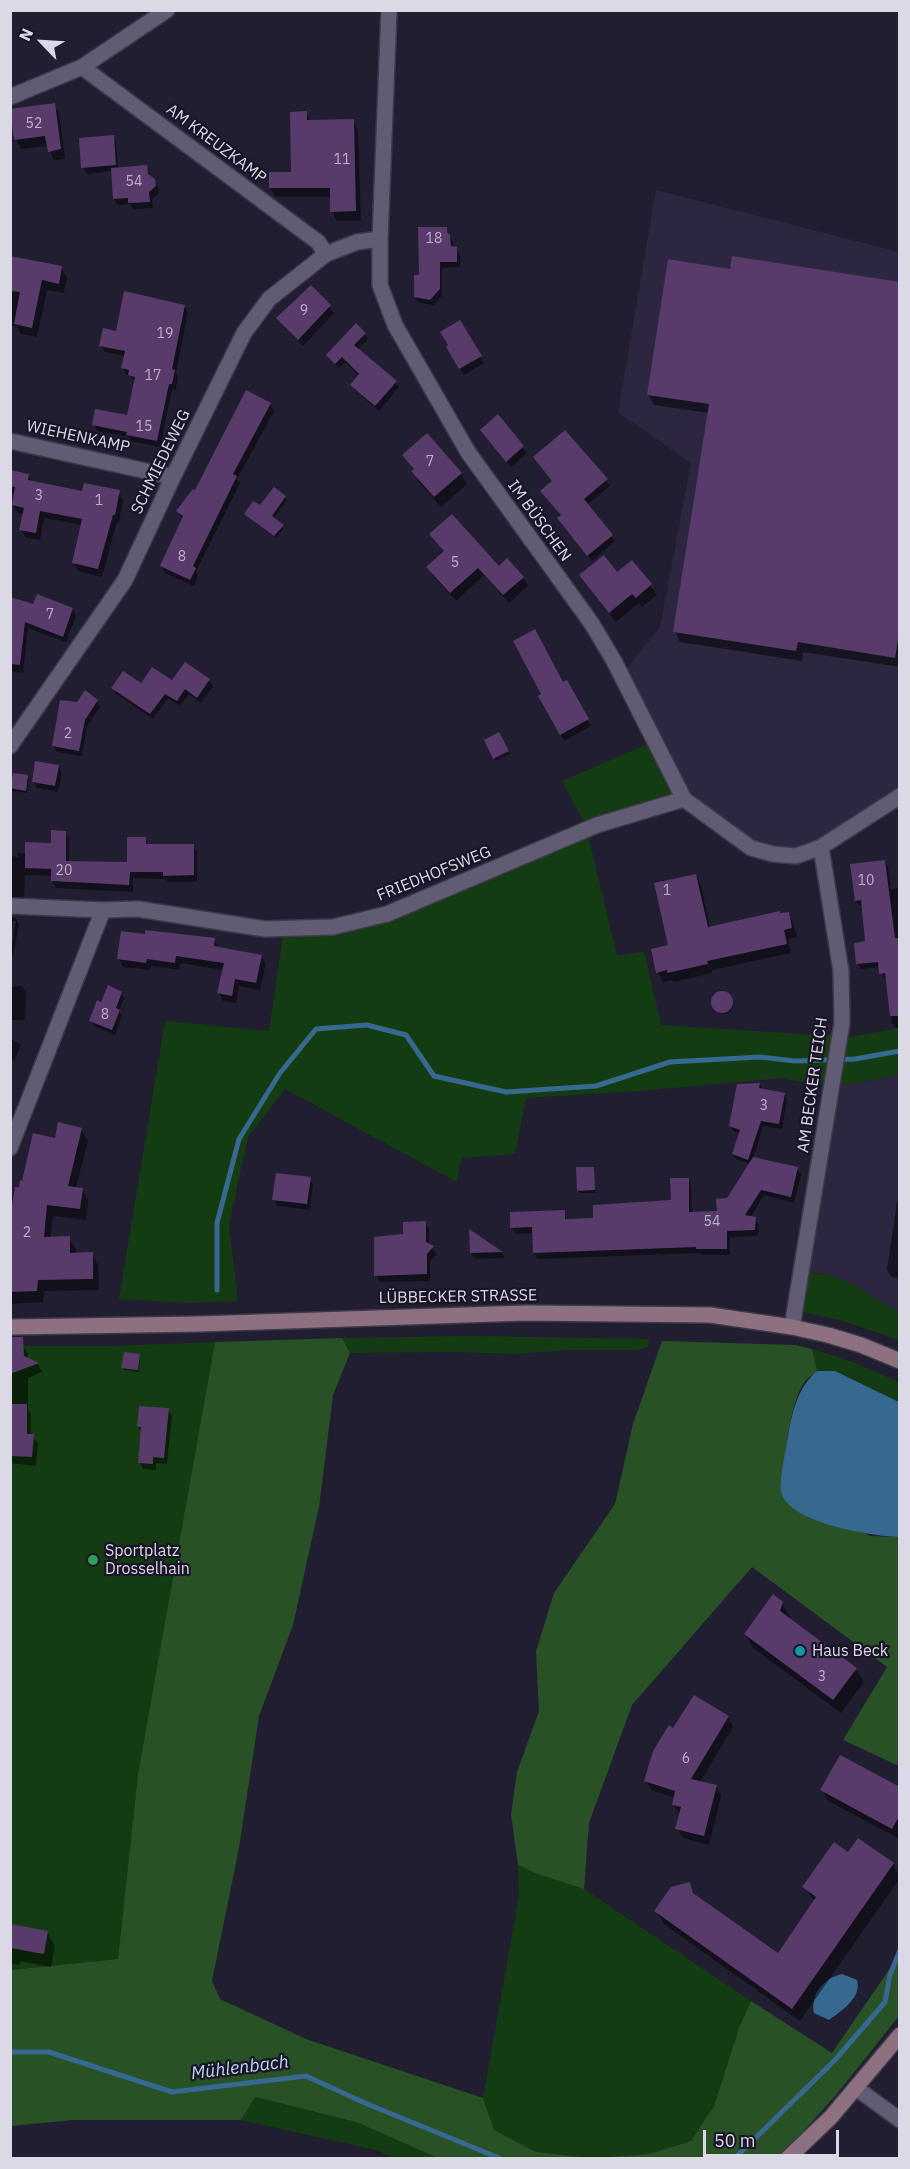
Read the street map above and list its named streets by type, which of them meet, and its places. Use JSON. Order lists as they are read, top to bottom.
{
  "streets": {
    "main road": ["LÜBBECKER STRASSE"],
    "street": [
      "AM KREUZKAMP",
      "WIEHENKAMP",
      "SCHMIEDEWEG",
      "IM BÜSCHEN",
      "FRIEDHOFSWEG",
      "AM BECKER TEICH"
    ]
  },
  "crossings": [
    ["AM KREUZKAMP", "SCHMIEDEWEG"],
    ["WIEHENKAMP", "SCHMIEDEWEG"],
    ["SCHMIEDEWEG", "IM BÜSCHEN"],
    ["IM BÜSCHEN", "FRIEDHOFSWEG"],
    ["IM BÜSCHEN", "AM BECKER TEICH"],
    ["AM BECKER TEICH", "LÜBBECKER STRASSE"]
  ],
  "water": ["Mühlenbach"],
  "places": ["Sportplatz Drosselhain", "Haus Beck"],
  "house_numbers": [
    "52",
    "11",
    "54",
    "18",
    "9",
    "19",
    "17",
    "15",
    "7",
    "3",
    "1",
    "8",
    "5",
    "7",
    "2",
    "20",
    "10",
    "1",
    "8",
    "3",
    "54",
    "2",
    "3",
    "6"
  ],
  "scale_bar": "50 m",
  "north": "top left"
}
